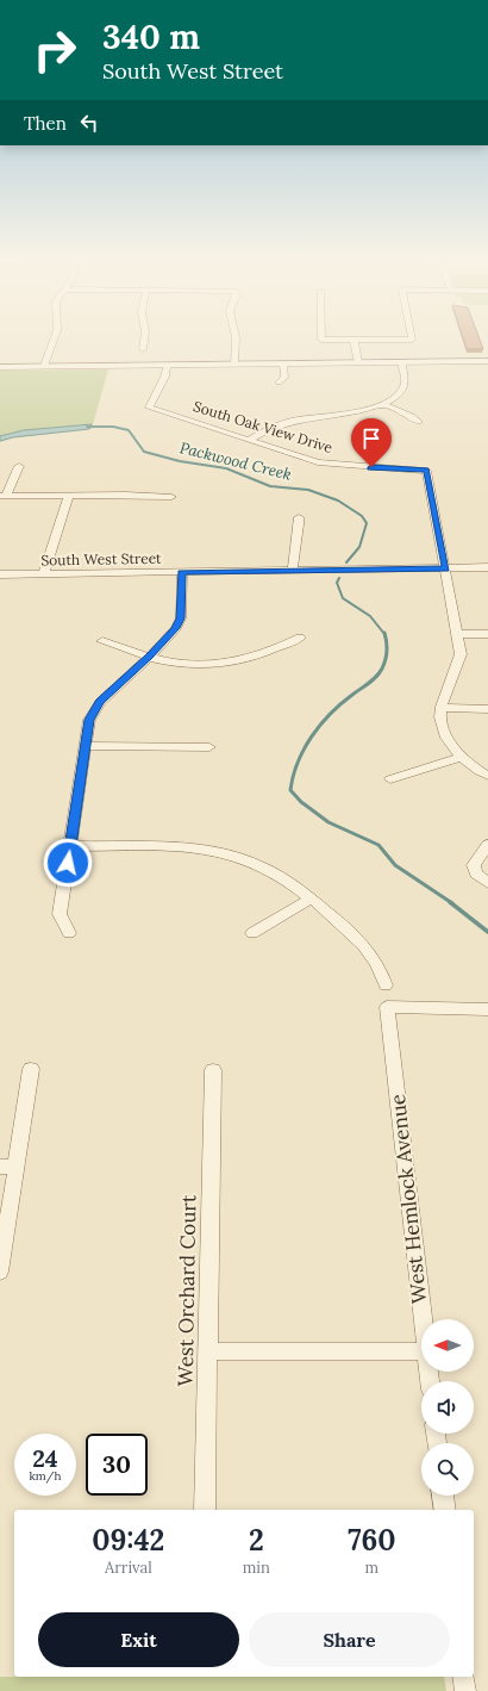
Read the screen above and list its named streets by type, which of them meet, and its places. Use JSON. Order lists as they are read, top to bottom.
{
  "streets": {
    "street": [
      "South Oak View Drive",
      "South West Street",
      "West Hemlock Avenue",
      "West Orchard Court"
    ]
  },
  "crossings": [
    ["South Oak View Drive", "South West Street"]
  ],
  "water": ["Packwood Creek"],
  "north": "left",
  "page": {
    "turn": ["340 m", "South West Street"],
    "then": "Then",
    "speed": "24 km/h",
    "limit": "30",
    "eta": [
      "09:42",
      "Arrival",
      "2",
      "min",
      "760",
      "m"
    ],
    "buttons": ["Exit", "Share"]
  }
}
